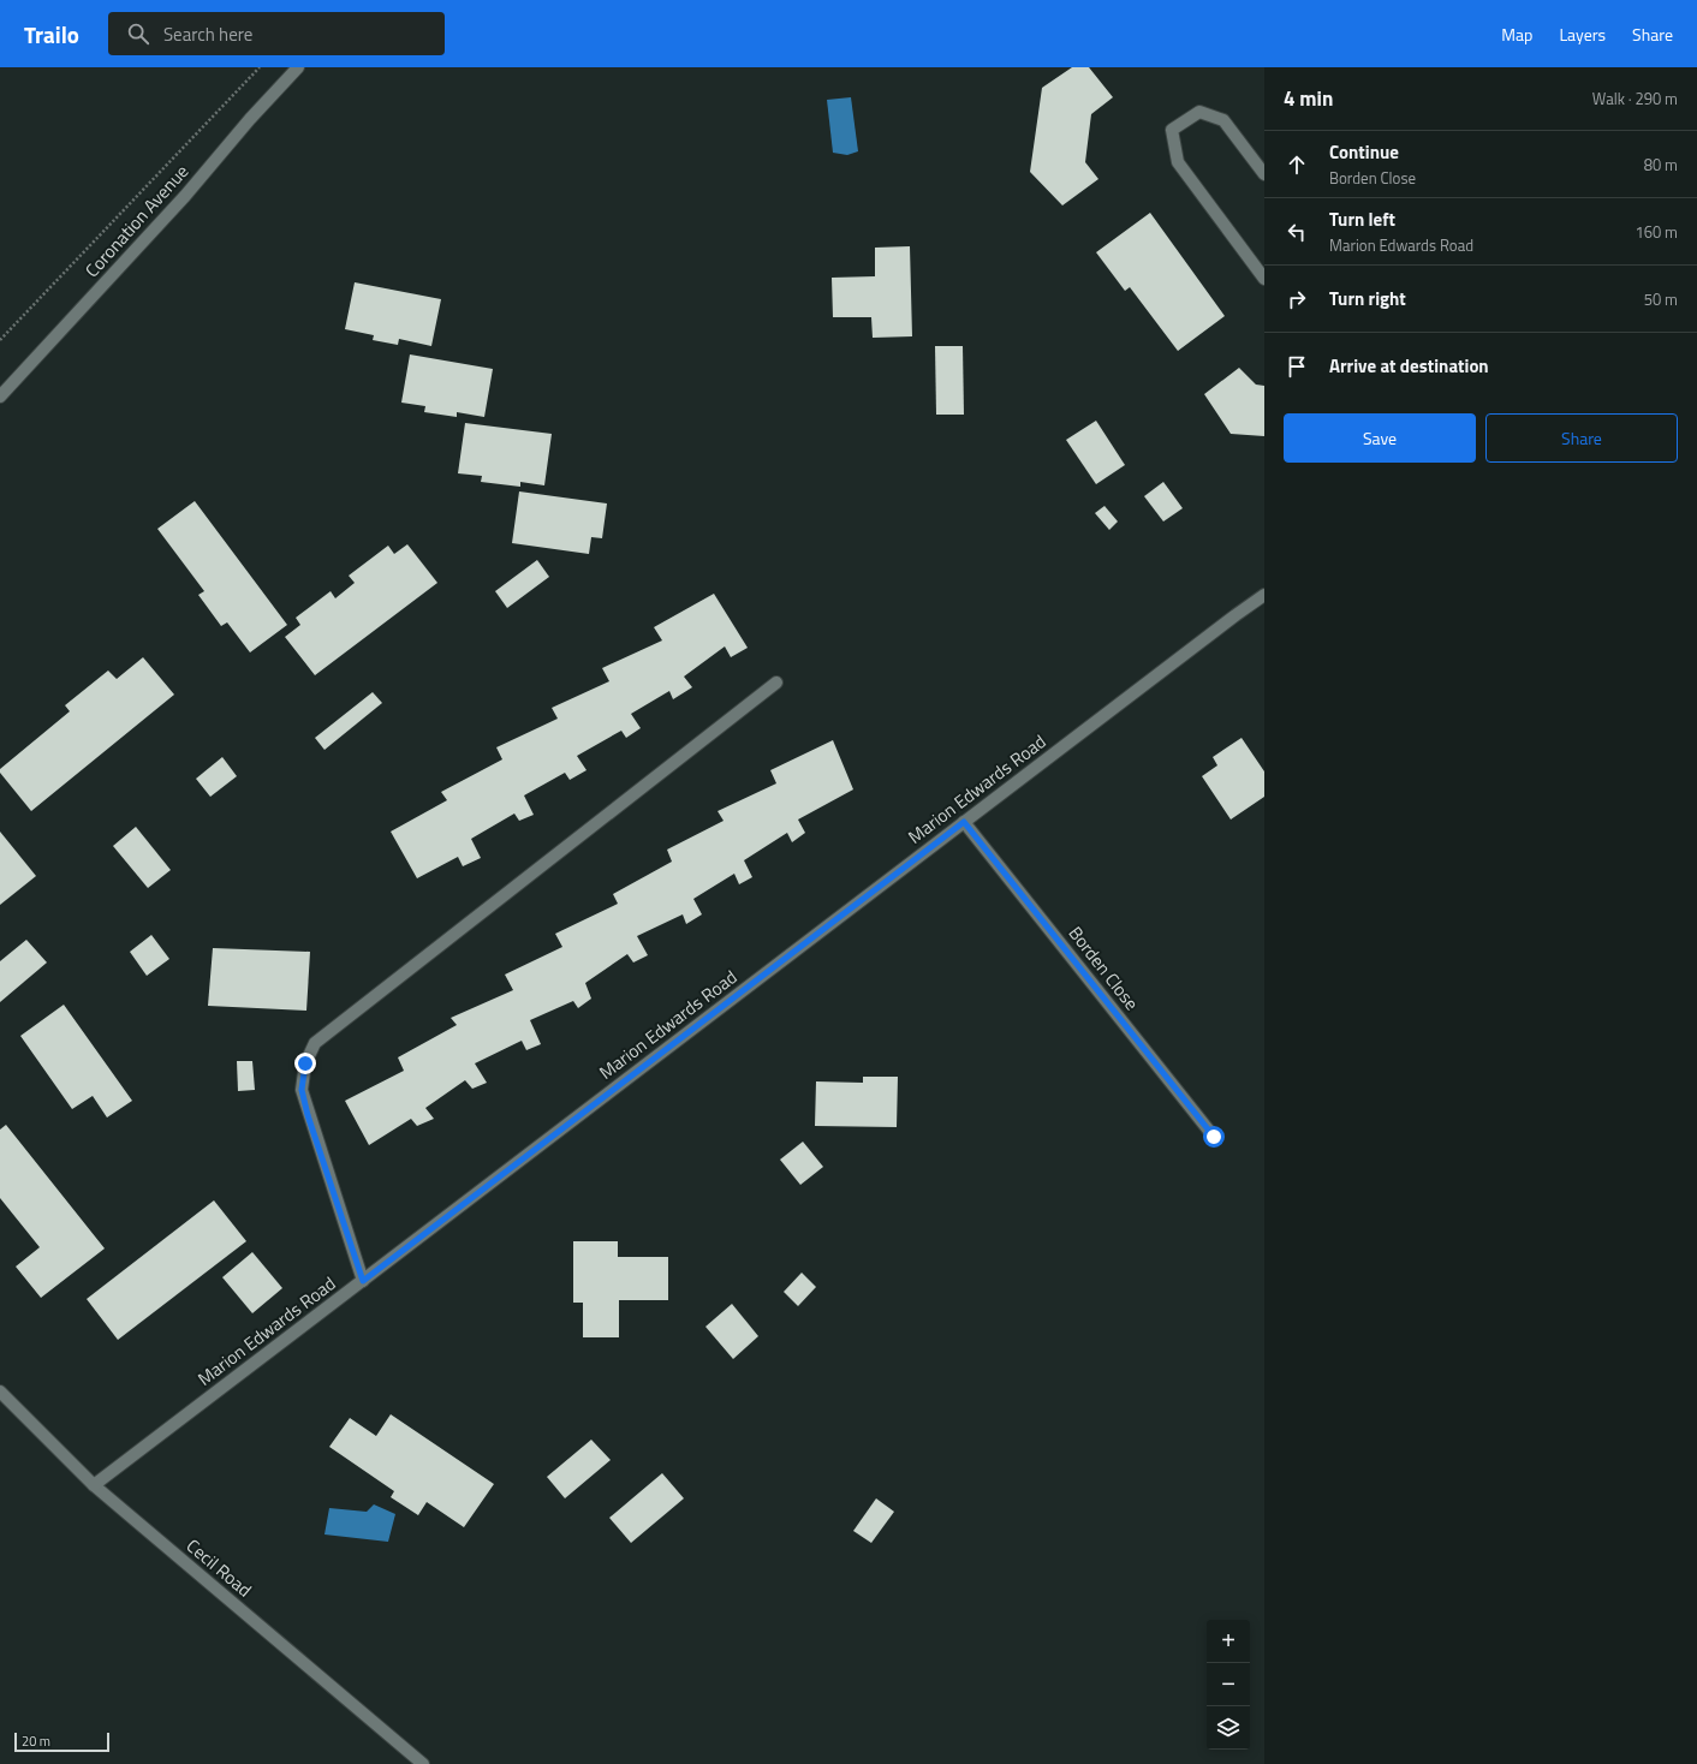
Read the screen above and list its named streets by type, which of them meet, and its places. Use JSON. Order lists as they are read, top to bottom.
{
  "streets": {
    "street": [
      "Coronation Avenue",
      "Marion Edwards Road",
      "Borden Close",
      "Cecil Road"
    ]
  },
  "crossings": [
    ["Marion Edwards Road", "Borden Close"],
    ["Marion Edwards Road", "Cecil Road"]
  ],
  "scale_bar": "20 m",
  "page": {
    "header": "Trailo",
    "search": "Search here",
    "nav": ["Map", "Layers", "Share"],
    "heading": ["4 min", "Walk · 290 m"],
    "list": [
      ["Continue", "Borden Close", "80 m"],
      ["Turn left", "Marion Edwards Road", "160 m"],
      ["Turn right", "50 m"],
      "Arrive at destination"
    ],
    "buttons": ["Save", "Share"],
    "map_buttons": ["+", "−"],
    "scale": "20 m"
  }
}
